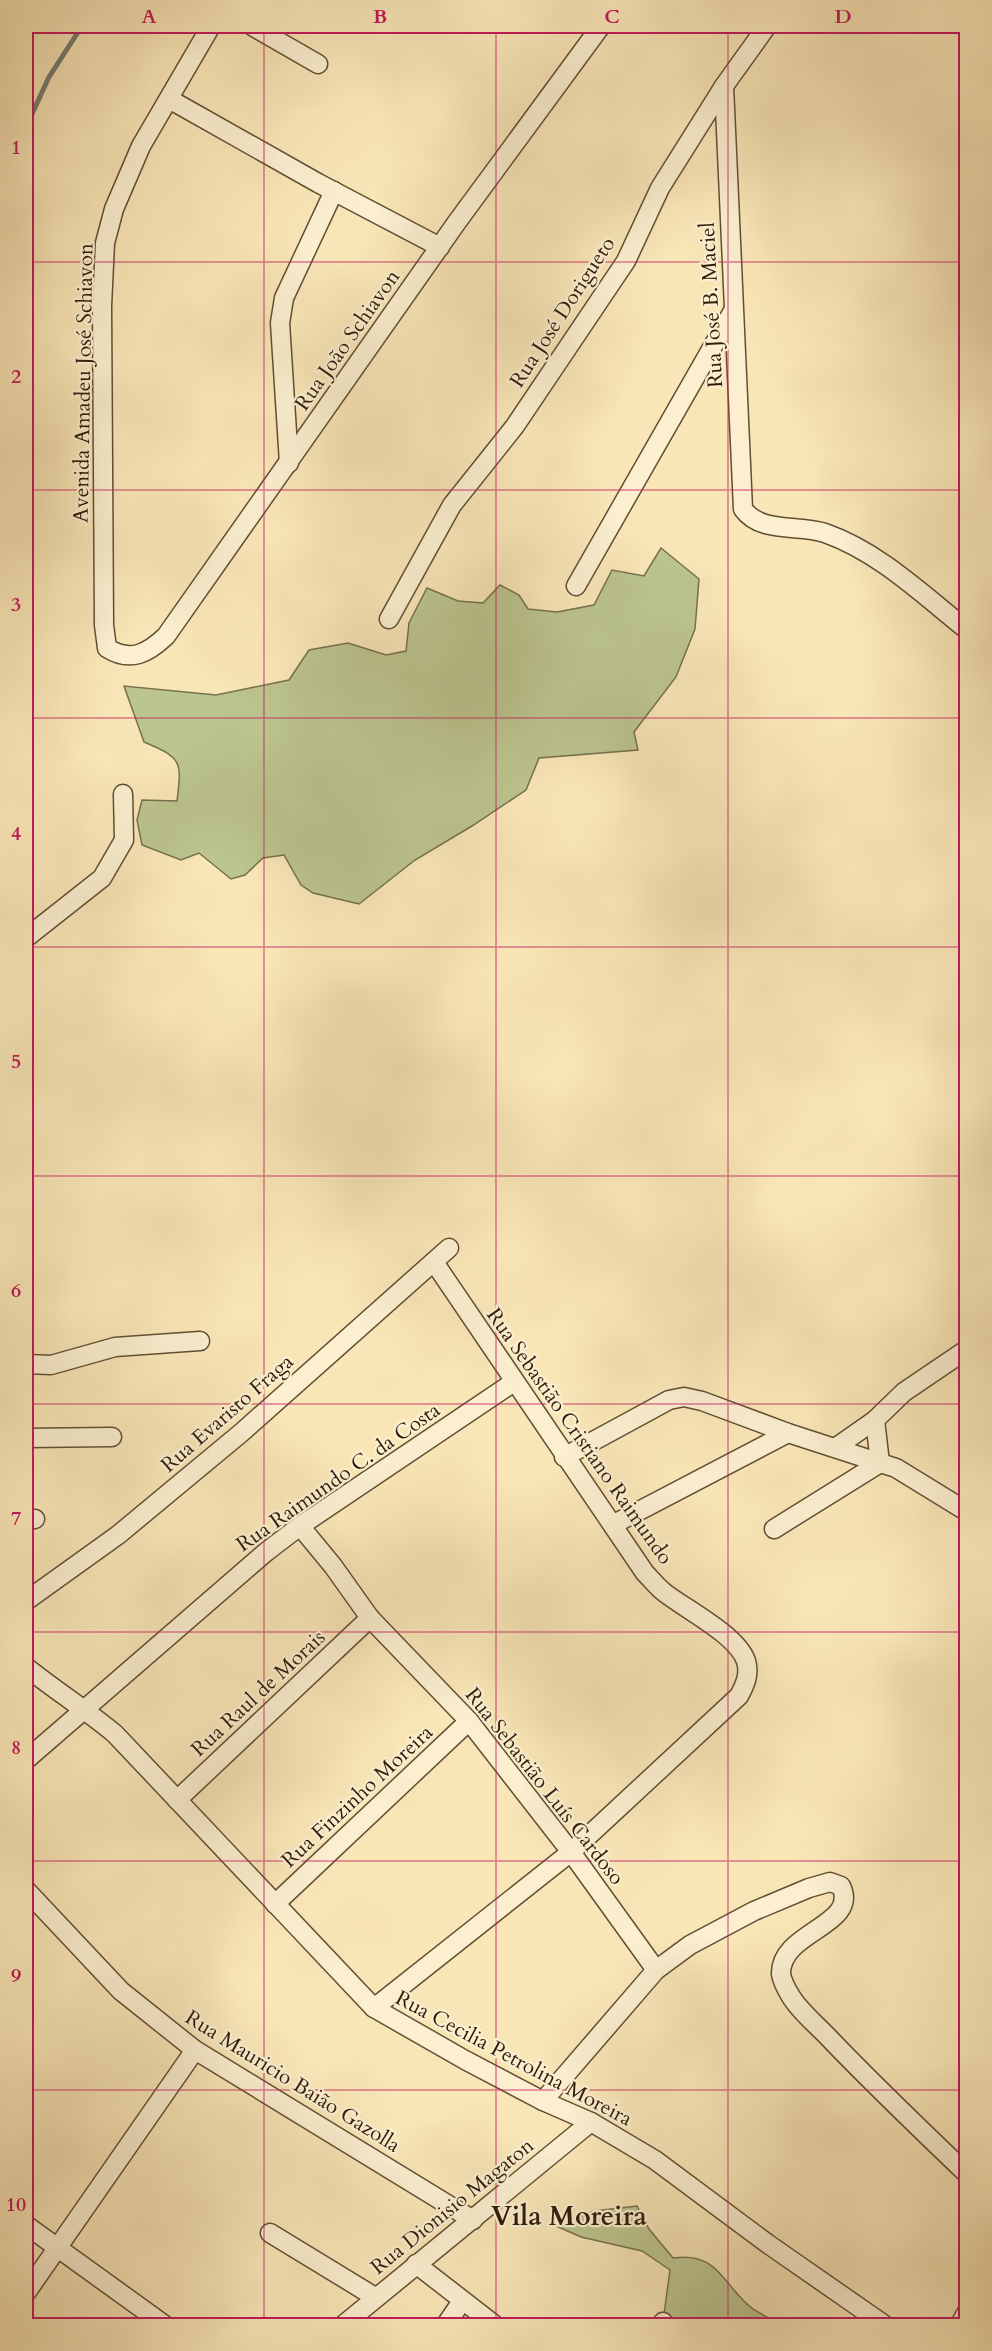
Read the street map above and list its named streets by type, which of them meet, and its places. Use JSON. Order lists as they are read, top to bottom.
{
  "streets": {
    "street": [
      "Rua José B. Maciel",
      "Rua José Dorigueto",
      "Rua João Schiavon",
      "Avenida Amadeu José Schiavon",
      "Rua Evaristo Fraga",
      "Rua Sebastião Cristiano Raimundo",
      "Rua Raimundo C. da Costa",
      "Rua Raul de Morais",
      "Rua Sebastião Luís Cardoso",
      "Rua Finzinho Moreira",
      "Rua Cecilia Petrolina Moreira",
      "Rua Mauricio Baião Gazolla",
      "Rua Dionisio Magaton"
    ]
  },
  "crossings": [
    ["Rua José B. Maciel", "Rua José Dorigueto"],
    ["Rua João Schiavon", "Avenida Amadeu José Schiavon"],
    ["Rua Evaristo Fraga", "Rua Sebastião Cristiano Raimundo"],
    ["Rua Sebastião Cristiano Raimundo", "Rua Raimundo C. da Costa"],
    ["Rua Sebastião Cristiano Raimundo", "Rua Sebastião Luís Cardoso"],
    ["Rua Sebastião Cristiano Raimundo", "Rua Cecilia Petrolina Moreira"],
    ["Rua Raimundo C. da Costa", "Rua Sebastião Luís Cardoso"],
    ["Rua Raimundo C. da Costa", "Rua Cecilia Petrolina Moreira"],
    ["Rua Raul de Morais", "Rua Sebastião Luís Cardoso"],
    ["Rua Raul de Morais", "Rua Cecilia Petrolina Moreira"],
    ["Rua Sebastião Luís Cardoso", "Rua Finzinho Moreira"],
    ["Rua Finzinho Moreira", "Rua Cecilia Petrolina Moreira"],
    ["Rua Cecilia Petrolina Moreira", "Rua Dionisio Magaton"],
    ["Rua Mauricio Baião Gazolla", "Rua Dionisio Magaton"]
  ],
  "districts": ["Vila Moreira"],
  "grid": {
    "columns": [
      "A",
      "B",
      "C",
      "D"
    ],
    "rows": [
      "1",
      "2",
      "3",
      "4",
      "5",
      "6",
      "7",
      "8",
      "9",
      "10"
    ]
  }
}
